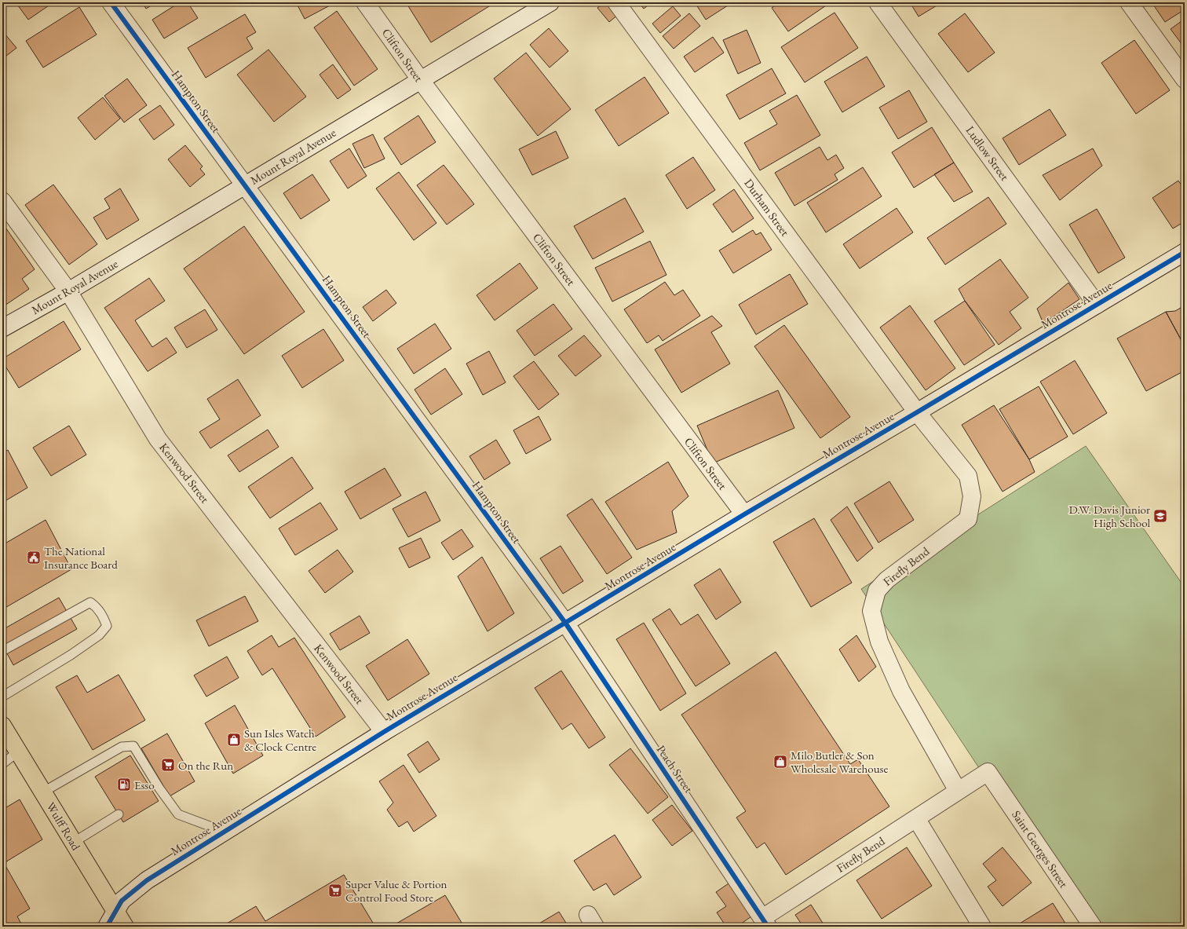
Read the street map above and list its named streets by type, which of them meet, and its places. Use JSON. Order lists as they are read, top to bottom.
{
  "streets": {
    "main road": ["Wulff Road"],
    "street": [
      "Clifton Street",
      "Hampton Street",
      "Ludlow Street",
      "Mount Royal Avenue",
      "Durham Street",
      "Montrose Avenue",
      "Kenwood Street",
      "Firefly Bend",
      "Peach Street",
      "Saint Georges Street"
    ]
  },
  "crossings": [
    ["Clifton Street", "Mount Royal Avenue"],
    ["Clifton Street", "Montrose Avenue"],
    ["Hampton Street", "Mount Royal Avenue"],
    ["Hampton Street", "Montrose Avenue"],
    ["Hampton Street", "Peach Street"],
    ["Ludlow Street", "Montrose Avenue"],
    ["Mount Royal Avenue", "Kenwood Street"],
    ["Durham Street", "Montrose Avenue"],
    ["Durham Street", "Firefly Bend"],
    ["Montrose Avenue", "Kenwood Street"],
    ["Montrose Avenue", "Firefly Bend"],
    ["Montrose Avenue", "Peach Street"],
    ["Montrose Avenue", "Wulff Road"],
    ["Firefly Bend", "Peach Street"],
    ["Firefly Bend", "Saint Georges Street"]
  ],
  "places": {
    "school or university": ["D.W. Davis Junior High School"],
    "public building": ["The National Insurance Board"],
    "shop": ["Sun Isles Watch & Clock Centre", "Milo Butler & Son Wholesale Warehouse"],
    "supermarket": ["On the Run", "Super Value & Portion Control Food Store"],
    "fuel station": ["Esso"]
  }
}
